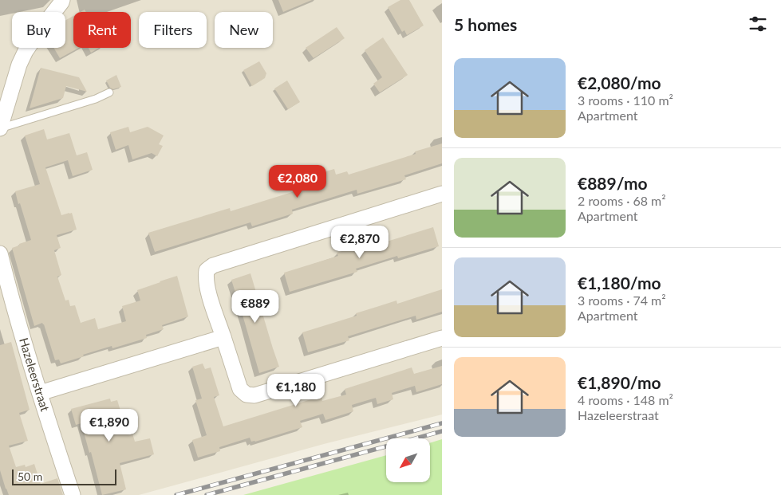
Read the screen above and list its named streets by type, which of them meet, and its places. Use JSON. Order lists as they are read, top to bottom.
{
  "streets": {
    "street": ["Hazeleerstraat"]
  },
  "scale_bar": "50 m",
  "north": "bottom left",
  "page": {
    "heading": "5 homes",
    "chip": [
      "Buy",
      "Rent",
      "Filters",
      "New"
    ],
    "list": [
      {
        "name": "€2,080/mo",
        "note": "3 rooms · 110 m² · Apartment"
      },
      {
        "name": "€889/mo",
        "note": "2 rooms · 68 m² · Apartment"
      },
      {
        "name": "€1,180/mo",
        "note": "3 rooms · 74 m² · Apartment"
      },
      {
        "name": "€1,890/mo",
        "note": "4 rooms · 148 m² · Hazeleerstraat"
      }
    ],
    "price": [
      "€2,080",
      "€2,870",
      "€889",
      "€1,180",
      "€1,890"
    ],
    "scale": "50 m"
  }
}
